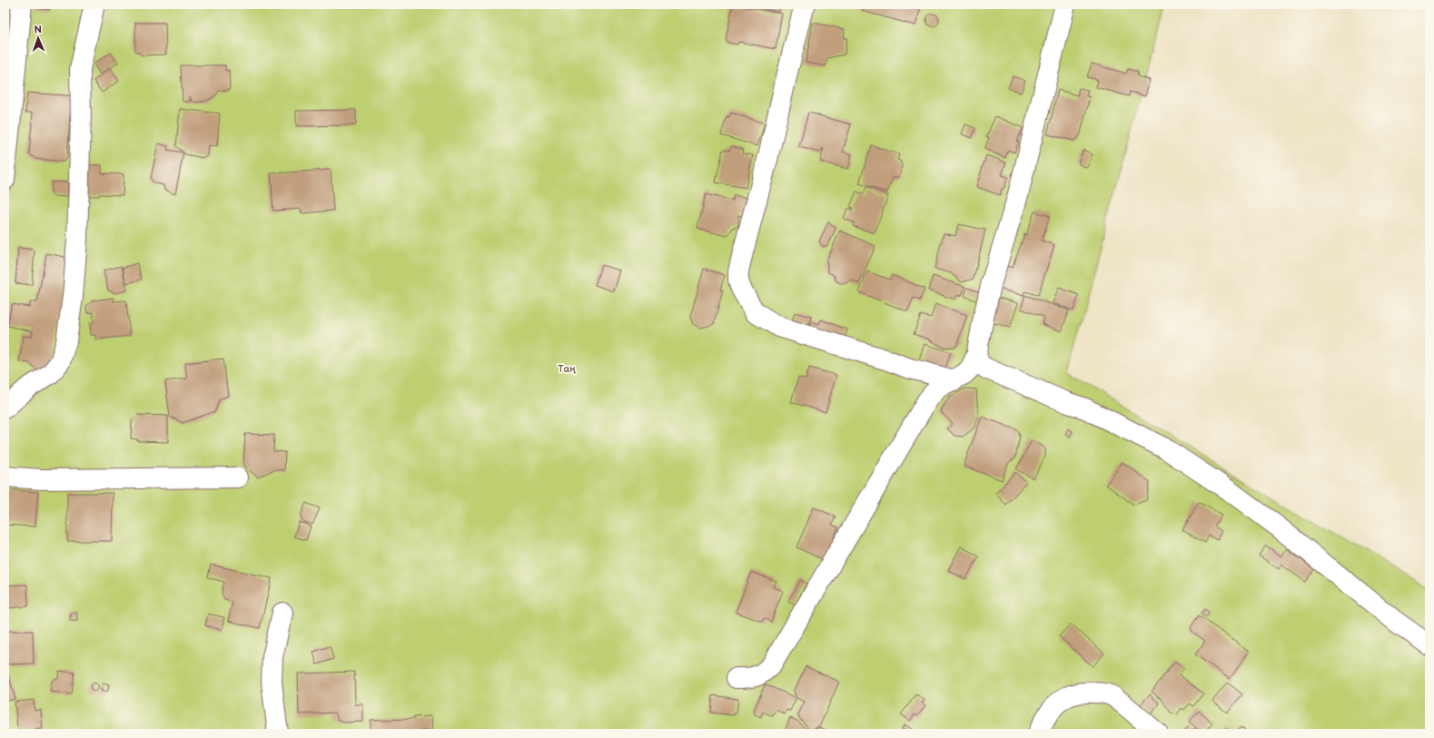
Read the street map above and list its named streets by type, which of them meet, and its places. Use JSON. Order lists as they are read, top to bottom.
{
  "parks": ["Таң"],
  "north": "top"
}
